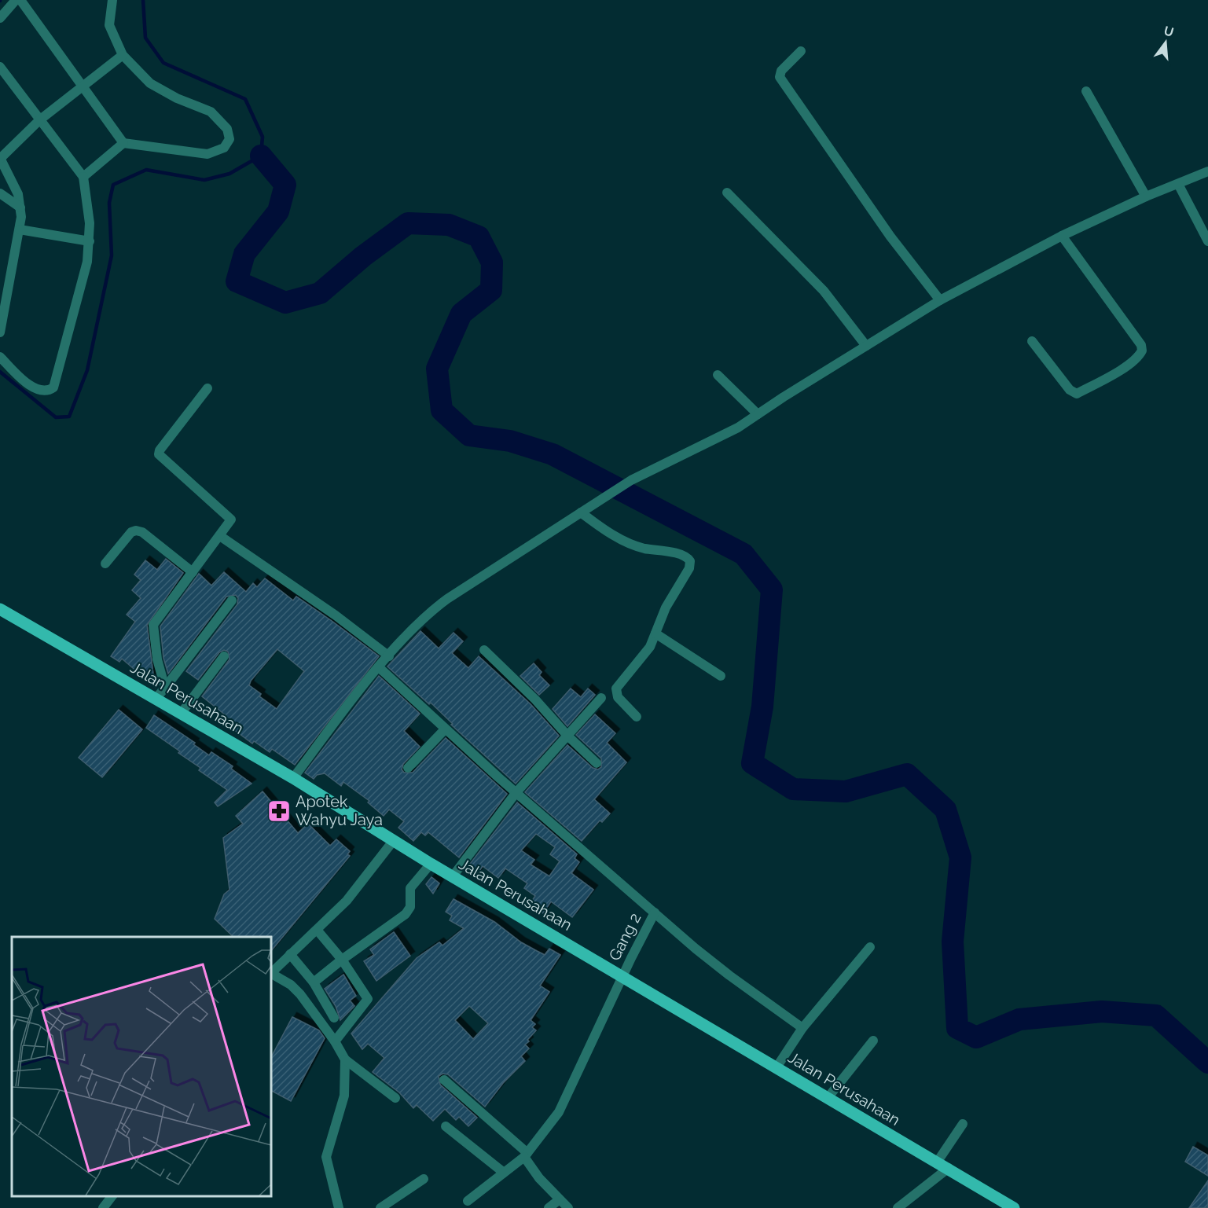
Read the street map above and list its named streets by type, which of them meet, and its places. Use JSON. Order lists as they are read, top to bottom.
{
  "streets": {
    "main road": ["Jalan Perusahaan"],
    "street": ["Gang 2"]
  },
  "crossings": [
    ["Jalan Perusahaan", "Gang 2"]
  ],
  "places": {
    "pharmacy": ["Apotek Wahyu Jaya"]
  },
  "north": "top"
}
